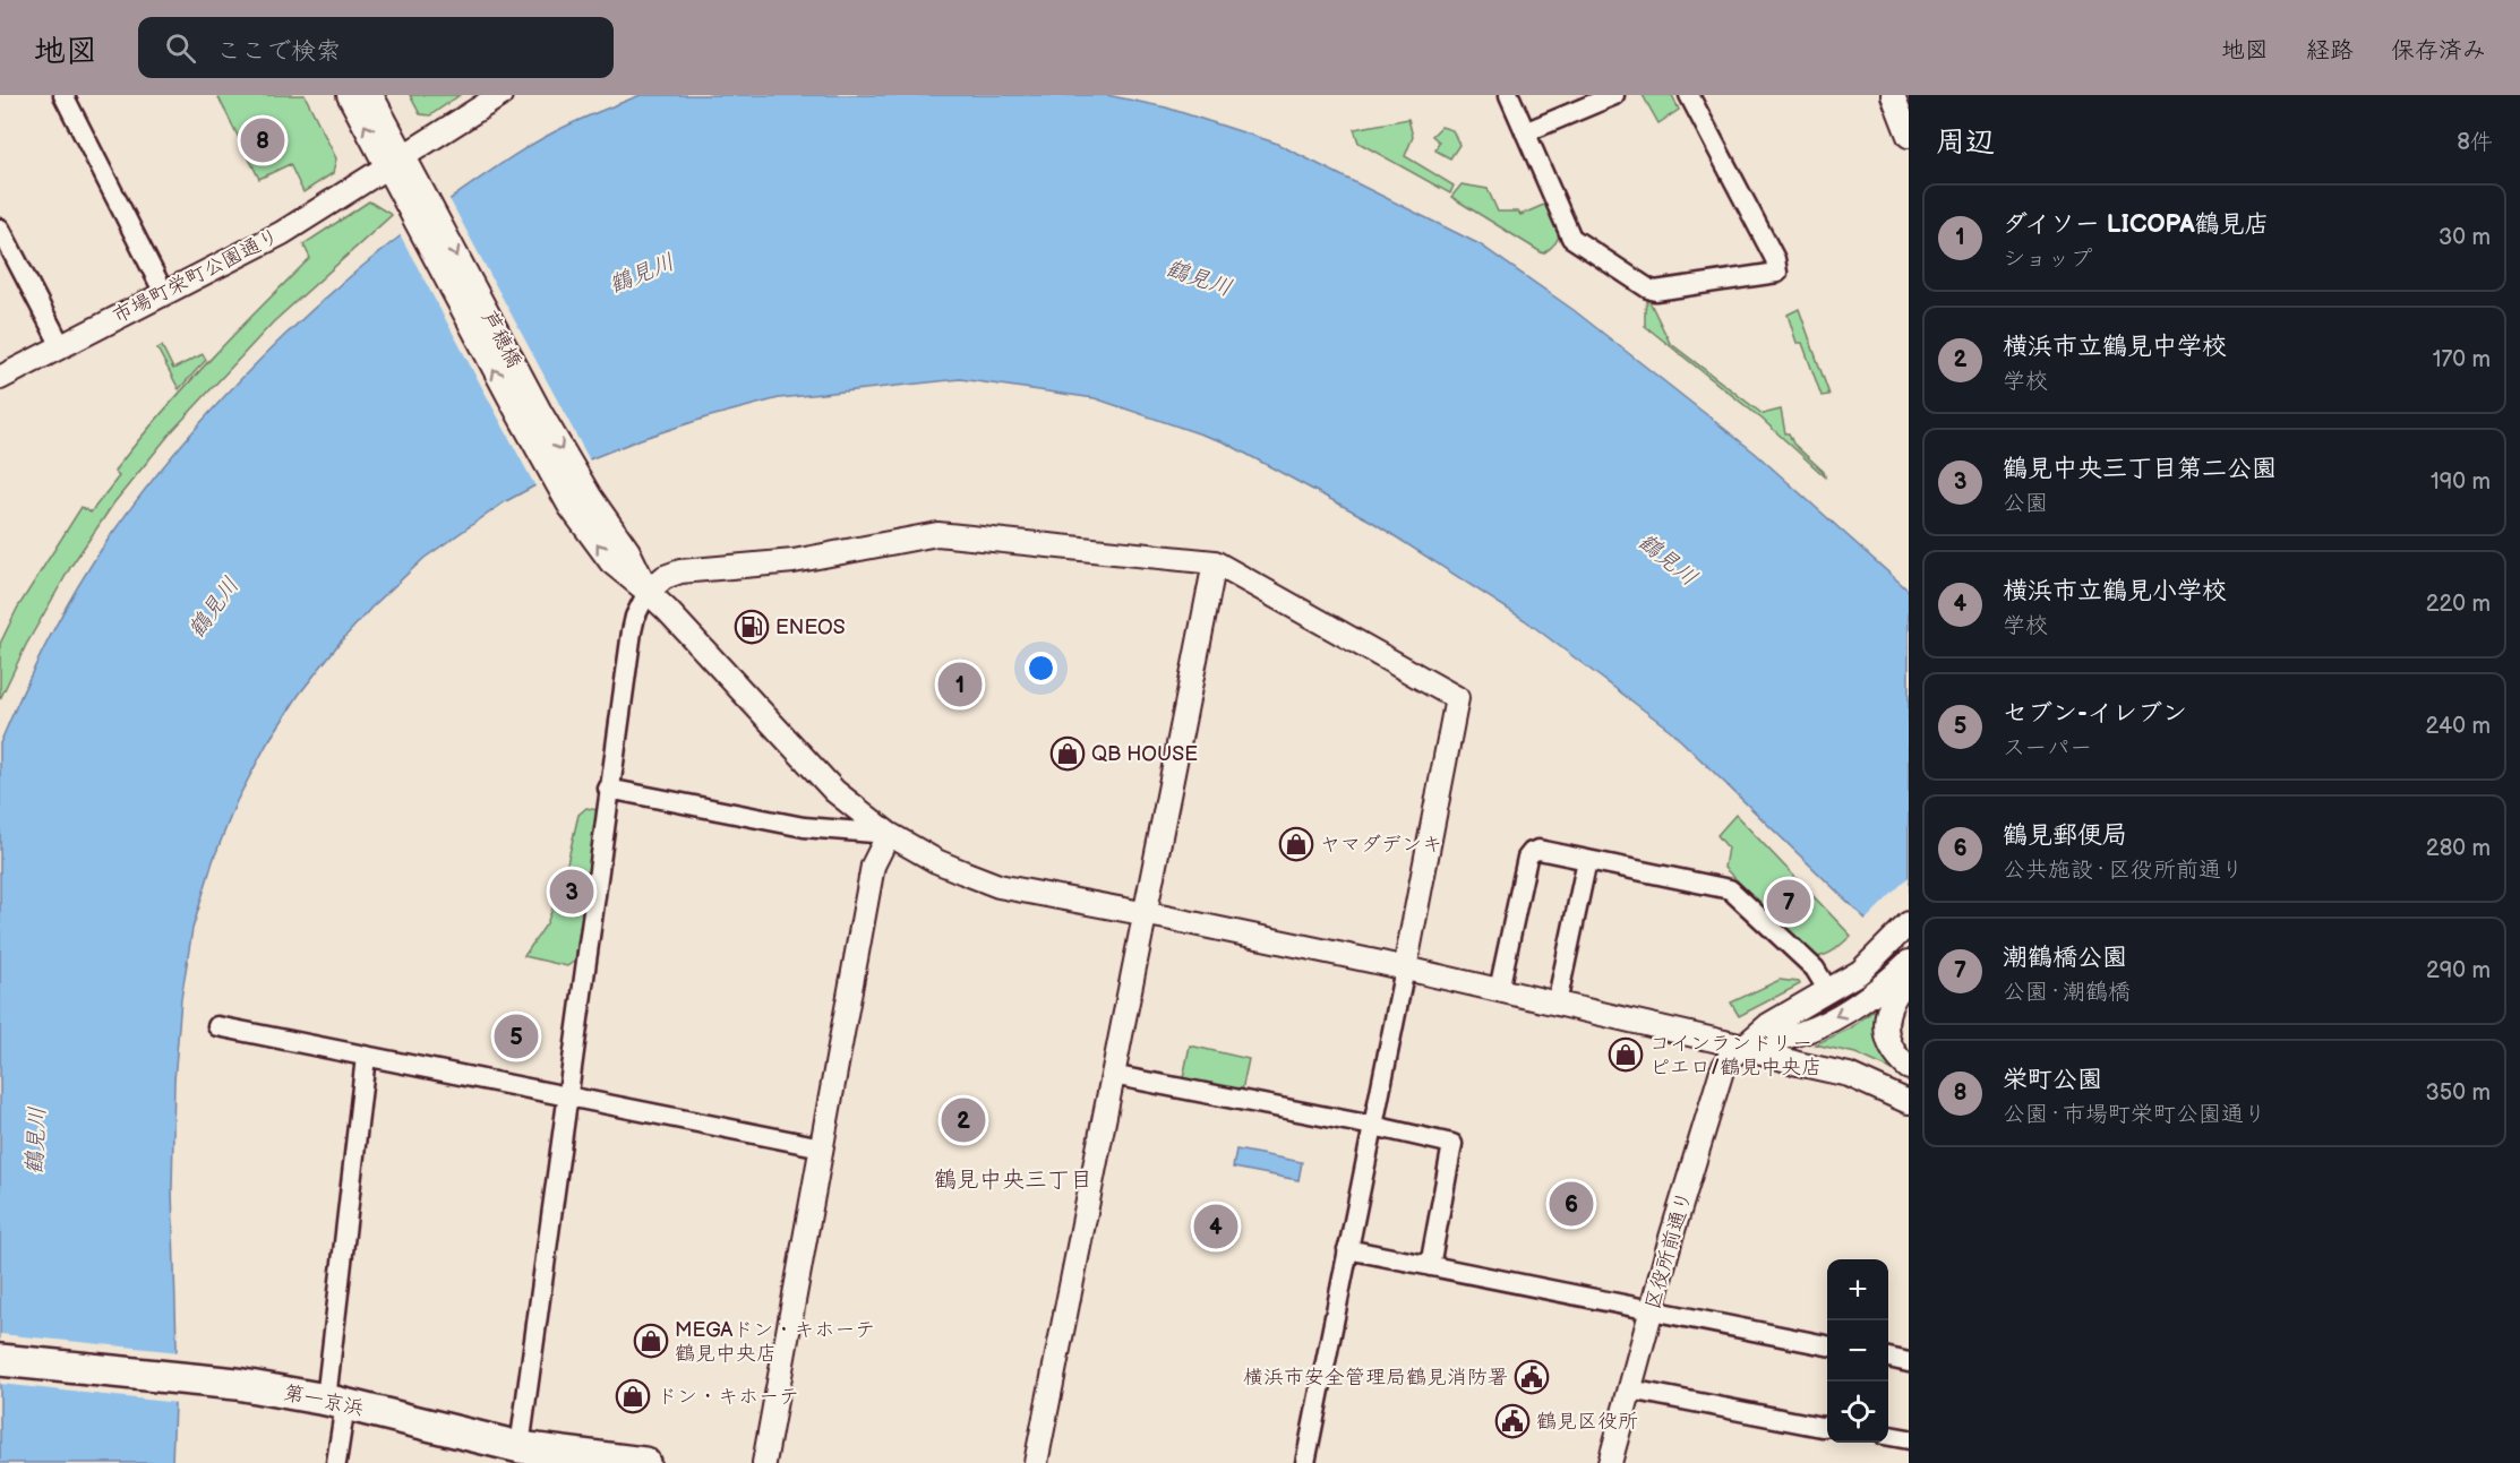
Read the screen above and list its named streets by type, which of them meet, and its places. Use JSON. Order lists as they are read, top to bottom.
{
  "streets": {
    "highway": ["第一京浜"],
    "street": ["市場町栄町公園通り", "芦穂橋", "区役所前通り"]
  },
  "crossings": [
    ["市場町栄町公園通り", "芦穂橋"],
    ["芦穂橋", "区役所前通り"]
  ],
  "districts": ["鶴見中央三丁目"],
  "water": ["鶴見川"],
  "places": {
    "fuel station": ["ENEOS"],
    "shop": [
      "QB HOUSE",
      "ヤマダデンキ",
      "コインランドリー ピエロ/鶴見中央店",
      "MEGAドン・キホーテ 鶴見中央店",
      "ドン・キホーテ"
    ],
    "public building": ["横浜市安全管理局鶴見消防署", "鶴見区役所"]
  },
  "page": {
    "header": "地図",
    "search": "ここで検索",
    "nav": ["地図", "経路", "保存済み"],
    "heading": ["周辺", "8件"],
    "pins": [
      "8",
      "1",
      "3",
      "7",
      "5",
      "2",
      "6",
      "4"
    ],
    "list": [
      {
        "mark": "1",
        "name": "ダイソー LICOPA鶴見店",
        "note": "ショップ",
        "value": "30 m"
      },
      {
        "mark": "2",
        "name": "横浜市立鶴見中学校",
        "note": "学校",
        "value": "170 m"
      },
      {
        "mark": "3",
        "name": "鶴見中央三丁目第二公園",
        "note": "公園",
        "value": "190 m"
      },
      {
        "mark": "4",
        "name": "横浜市立鶴見小学校",
        "note": "学校",
        "value": "220 m"
      },
      {
        "mark": "5",
        "name": "セブン-イレブン",
        "note": "スーパー",
        "value": "240 m"
      },
      {
        "mark": "6",
        "name": "鶴見郵便局",
        "note": "公共施設 · 区役所前通り",
        "value": "280 m"
      },
      {
        "mark": "7",
        "name": "潮鶴橋公園",
        "note": "公園 · 潮鶴橋",
        "value": "290 m"
      },
      {
        "mark": "8",
        "name": "栄町公園",
        "note": "公園 · 市場町栄町公園通り",
        "value": "350 m"
      }
    ],
    "map_buttons": ["+", "−"]
  }
}
